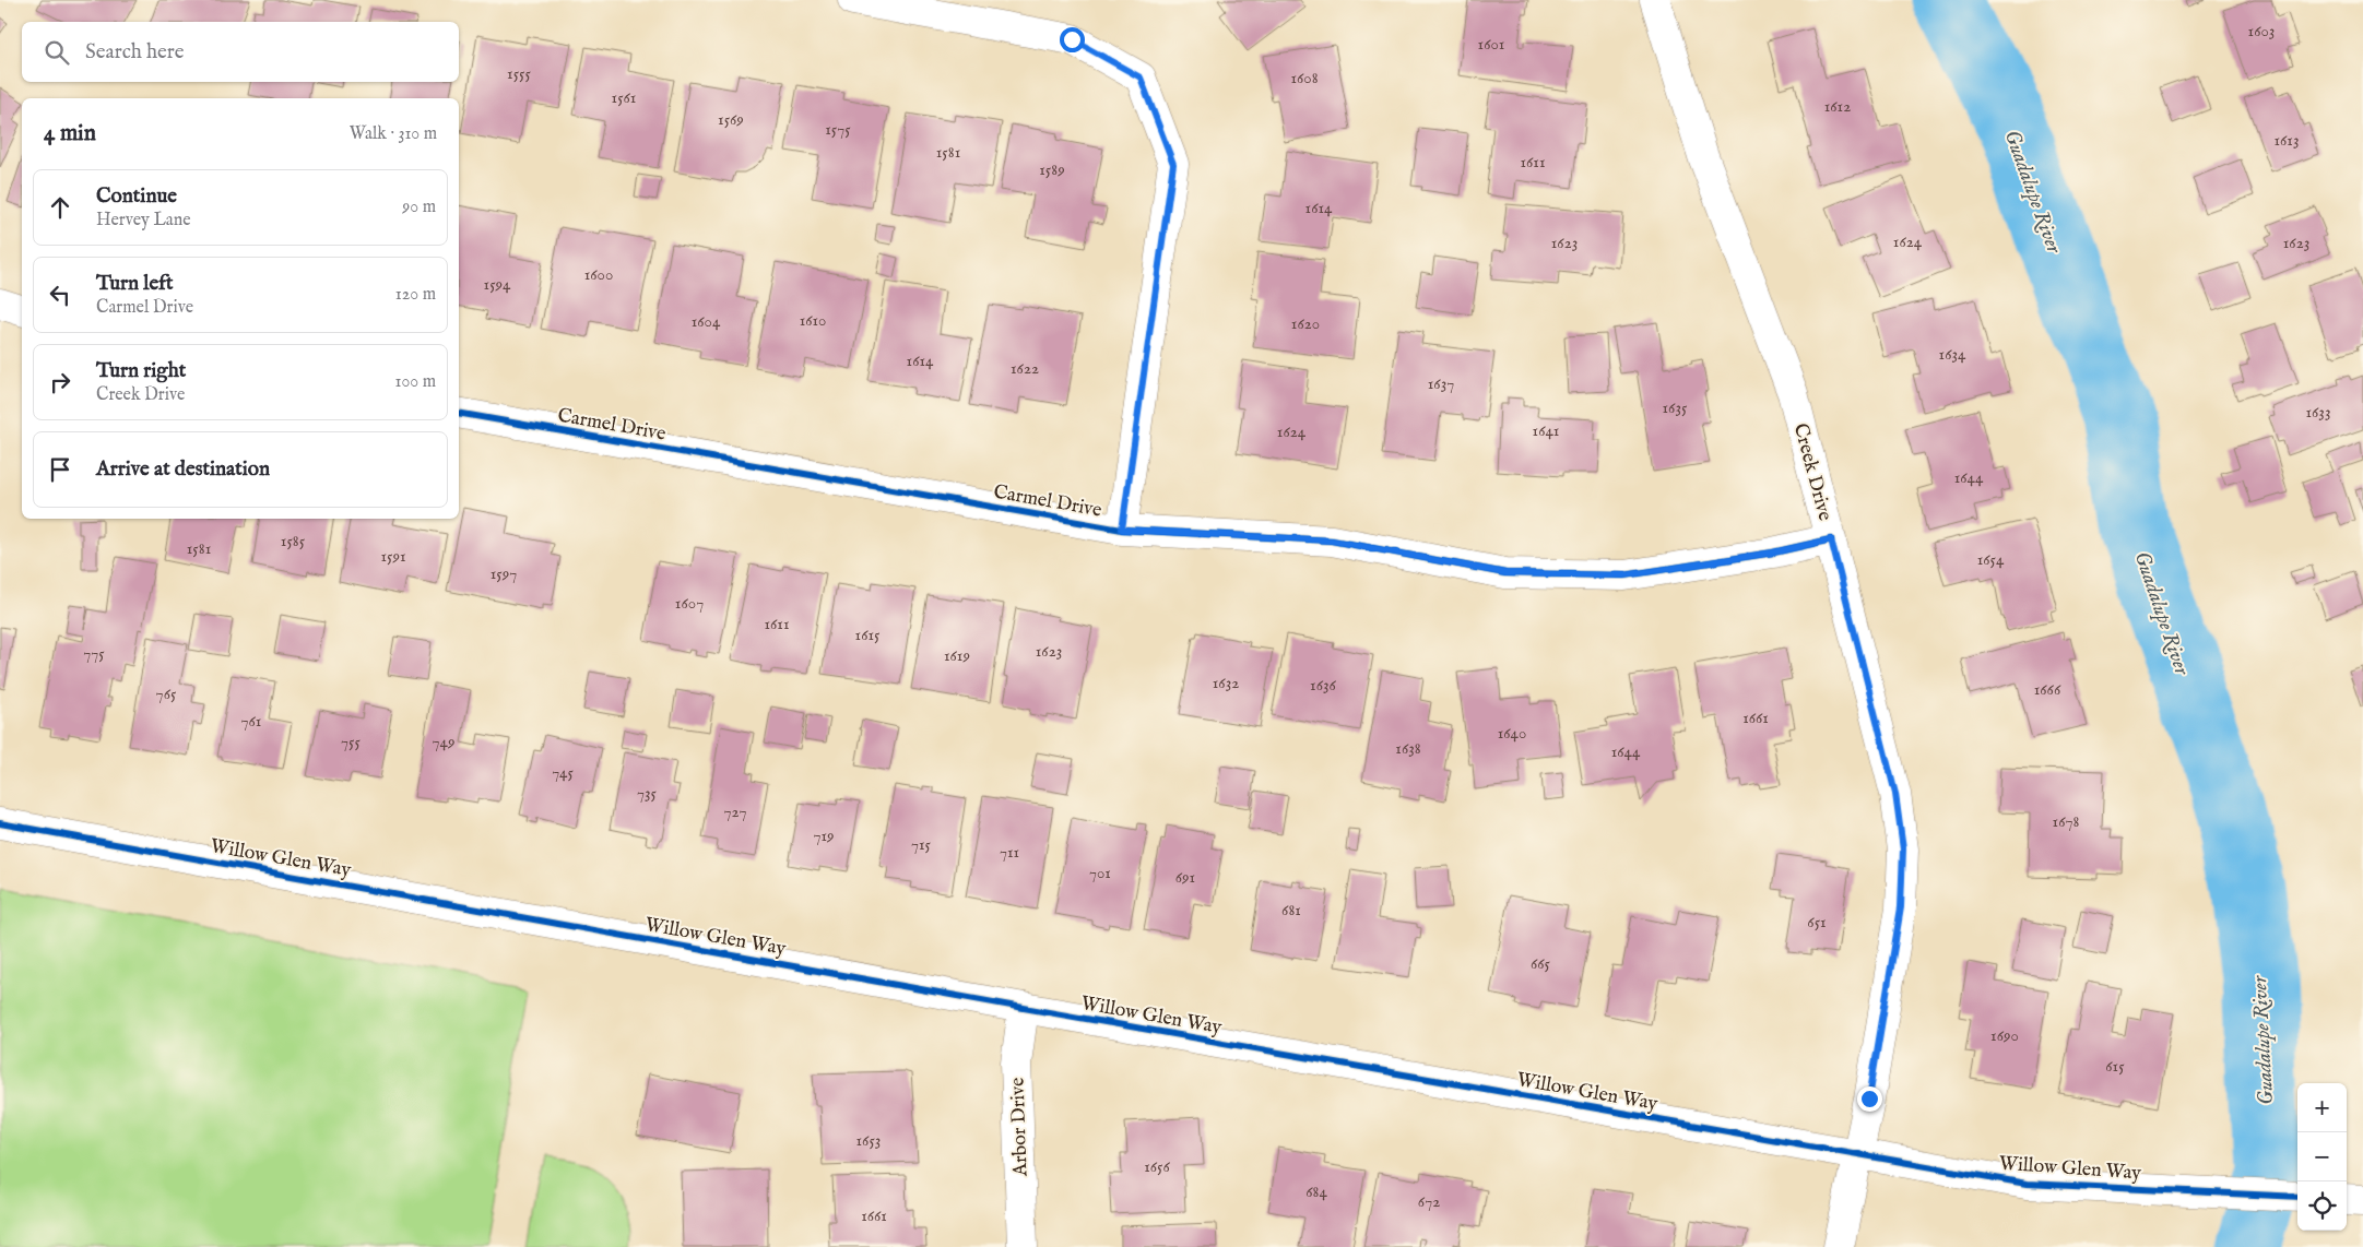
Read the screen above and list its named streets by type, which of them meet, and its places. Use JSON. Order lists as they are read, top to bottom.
{
  "streets": {
    "street": [
      "Carmel Drive",
      "Creek Drive",
      "Willow Glen Way",
      "Arbor Drive"
    ]
  },
  "crossings": [
    ["Carmel Drive", "Creek Drive"],
    ["Creek Drive", "Willow Glen Way"],
    ["Willow Glen Way", "Arbor Drive"]
  ],
  "water": ["Guadalupe River"],
  "house_numbers": [
    "1603",
    "1601",
    "1555",
    "1608",
    "1561",
    "1612",
    "1569",
    "1575",
    "1613",
    "1581",
    "1611",
    "1589",
    "1614",
    "1624",
    "1623",
    "1623",
    "1600",
    "1594",
    "1610",
    "1604",
    "1620",
    "1634",
    "1614",
    "1622",
    "1637",
    "1635",
    "1633",
    "1641",
    "1624",
    "1644",
    "1585",
    "1581",
    "1591",
    "1654",
    "1597",
    "1607",
    "1611",
    "1615",
    "1623",
    "775",
    "1619",
    "1632",
    "1636",
    "1666",
    "765",
    "1661",
    "761",
    "1640",
    "755",
    "749",
    "1638",
    "1644",
    "745",
    "735",
    "727",
    "1678",
    "719",
    "715",
    "711",
    "701",
    "691",
    "681",
    "651",
    "665",
    "1690",
    "615",
    "1653",
    "1656",
    "684",
    "672",
    "1661"
  ],
  "page": {
    "search": "Search here",
    "heading": ["4 min", "Walk · 310 m"],
    "list": [
      ["Continue", "Hervey Lane", "90 m"],
      ["Turn left", "Carmel Drive", "120 m"],
      ["Turn right", "Creek Drive", "100 m"],
      "Arrive at destination"
    ],
    "map_buttons": ["+", "−"]
  }
}
